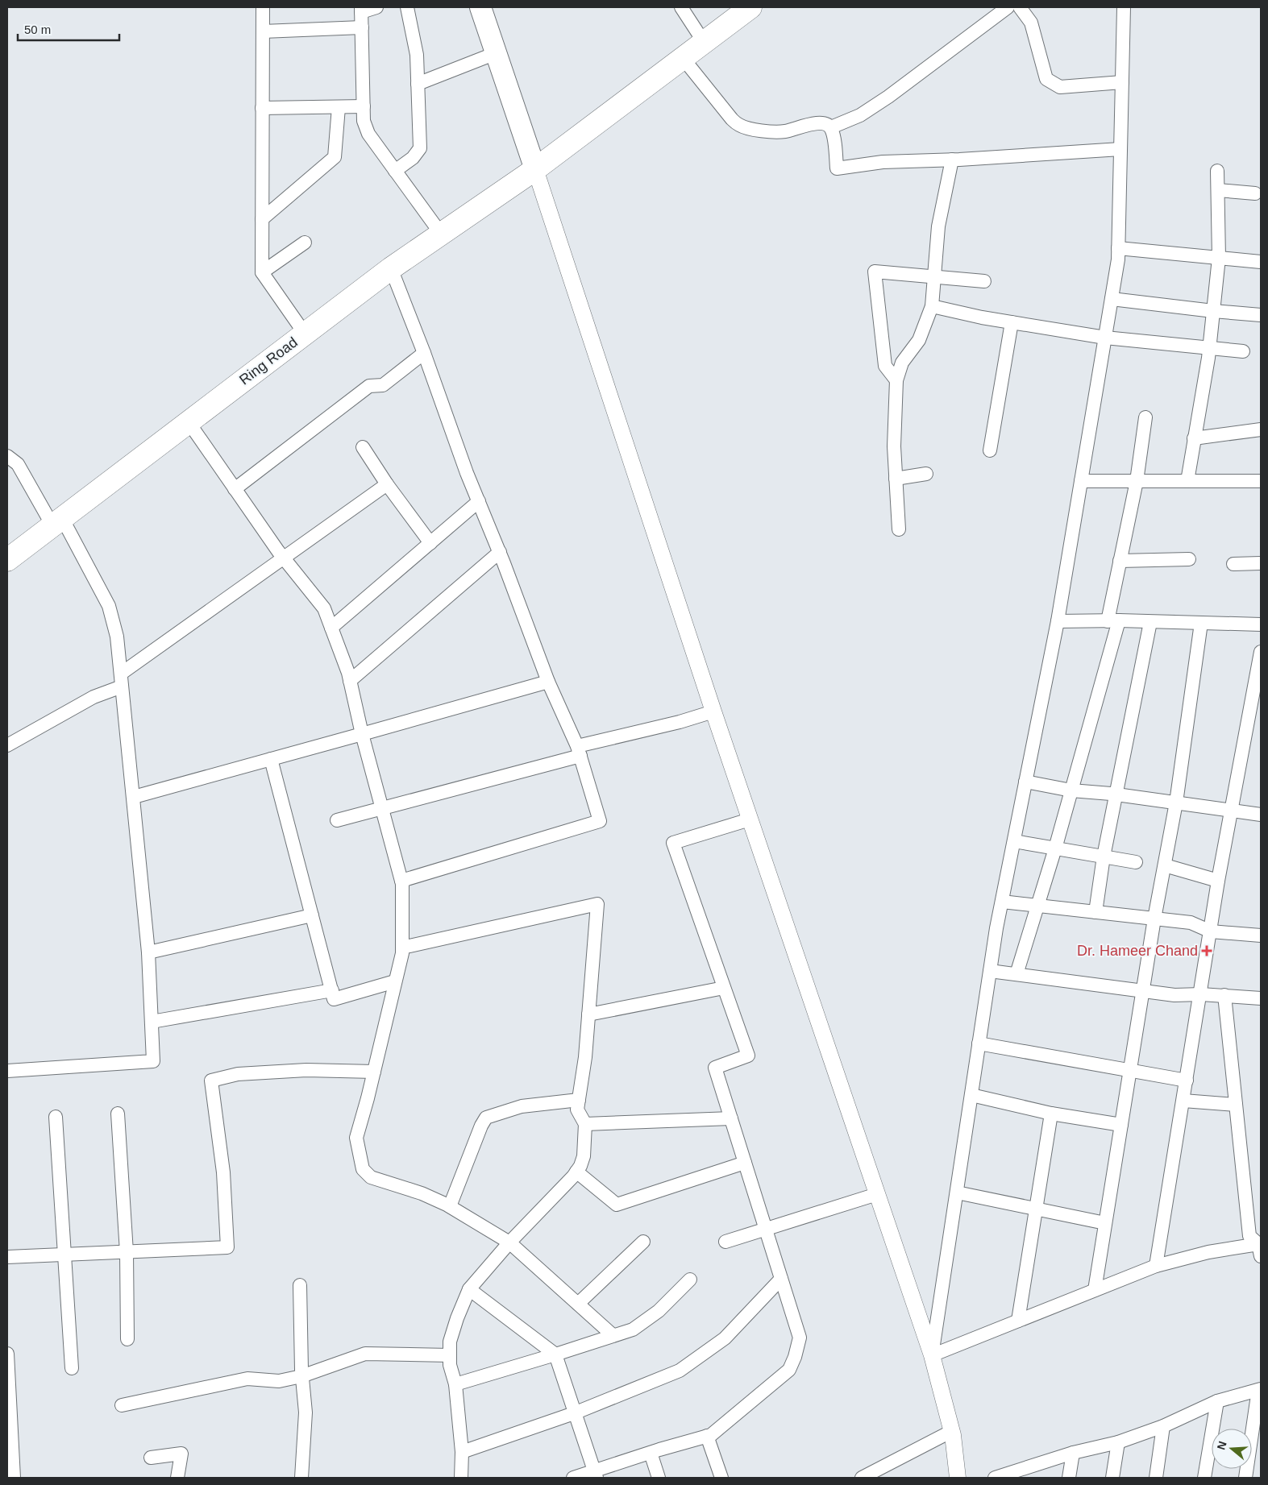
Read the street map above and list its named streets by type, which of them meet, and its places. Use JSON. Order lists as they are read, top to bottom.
{
  "streets": {
    "highway": ["Ring Road"]
  },
  "places": {
    "health": ["Dr. Hameer Chand"]
  },
  "scale_bar": "50 m",
  "north": "left"
}
